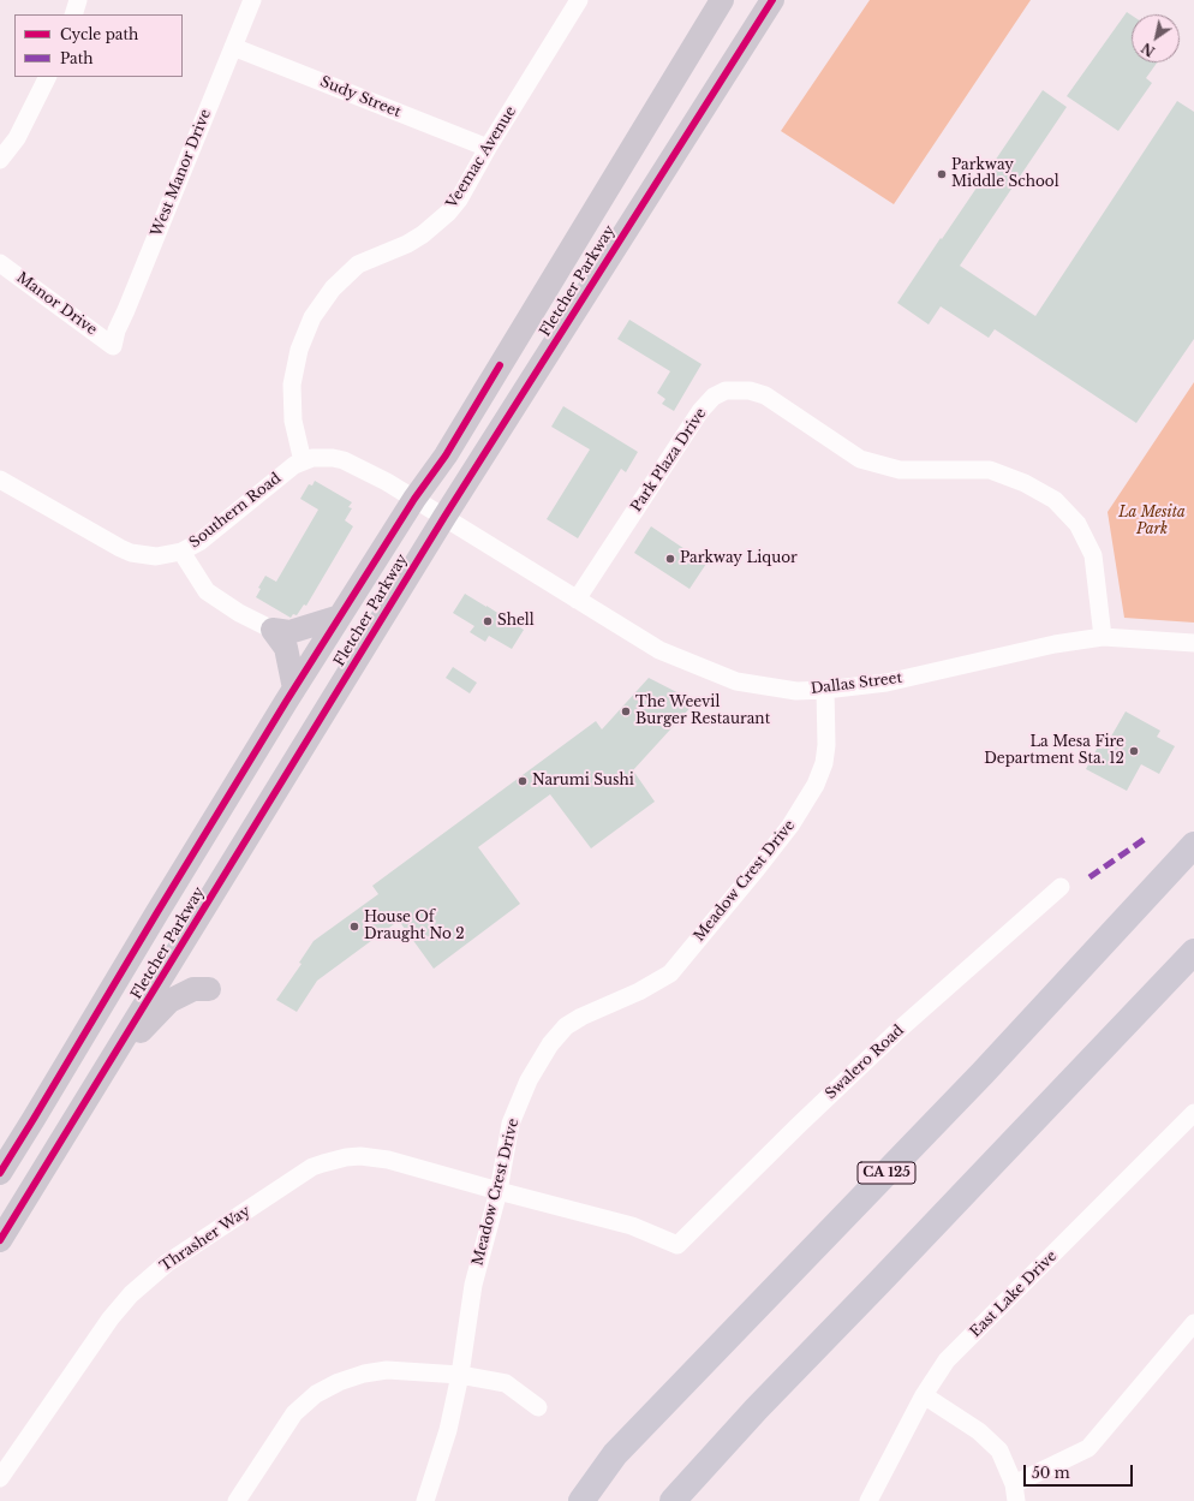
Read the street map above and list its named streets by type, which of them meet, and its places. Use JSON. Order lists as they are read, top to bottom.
{
  "streets": {
    "highway": ["CA 125"],
    "main road": ["Fletcher Parkway"],
    "street": [
      "Sudy Street",
      "Veemac Avenue",
      "West Manor Drive",
      "Manor Drive",
      "Park Plaza Drive",
      "Southern Road",
      "Dallas Street",
      "Meadow Crest Drive",
      "Swalero Road",
      "Thrasher Way",
      "East Lake Drive"
    ]
  },
  "crossings": [
    ["Sudy Street", "Veemac Avenue"],
    ["Sudy Street", "West Manor Drive"],
    ["Veemac Avenue", "Southern Road"],
    ["West Manor Drive", "Manor Drive"],
    ["Fletcher Parkway", "Southern Road"],
    ["Fletcher Parkway", "Dallas Street"],
    ["Park Plaza Drive", "Dallas Street"],
    ["Southern Road", "Dallas Street"],
    ["Dallas Street", "Meadow Crest Drive"],
    ["Meadow Crest Drive", "Thrasher Way"],
    ["Swalero Road", "Thrasher Way"]
  ],
  "parks": ["La Mesita Park"],
  "places": [
    "Parkway Middle School",
    "Parkway Liquor",
    "Shell",
    "The Weevil Burger Restaurant",
    "La Mesa Fire Department Sta. 12",
    "Narumi Sushi",
    "House Of Draught No 2"
  ],
  "legend": ["Cycle path", "Path"],
  "scale_bar": "50 m",
  "north": "bottom left"
}
